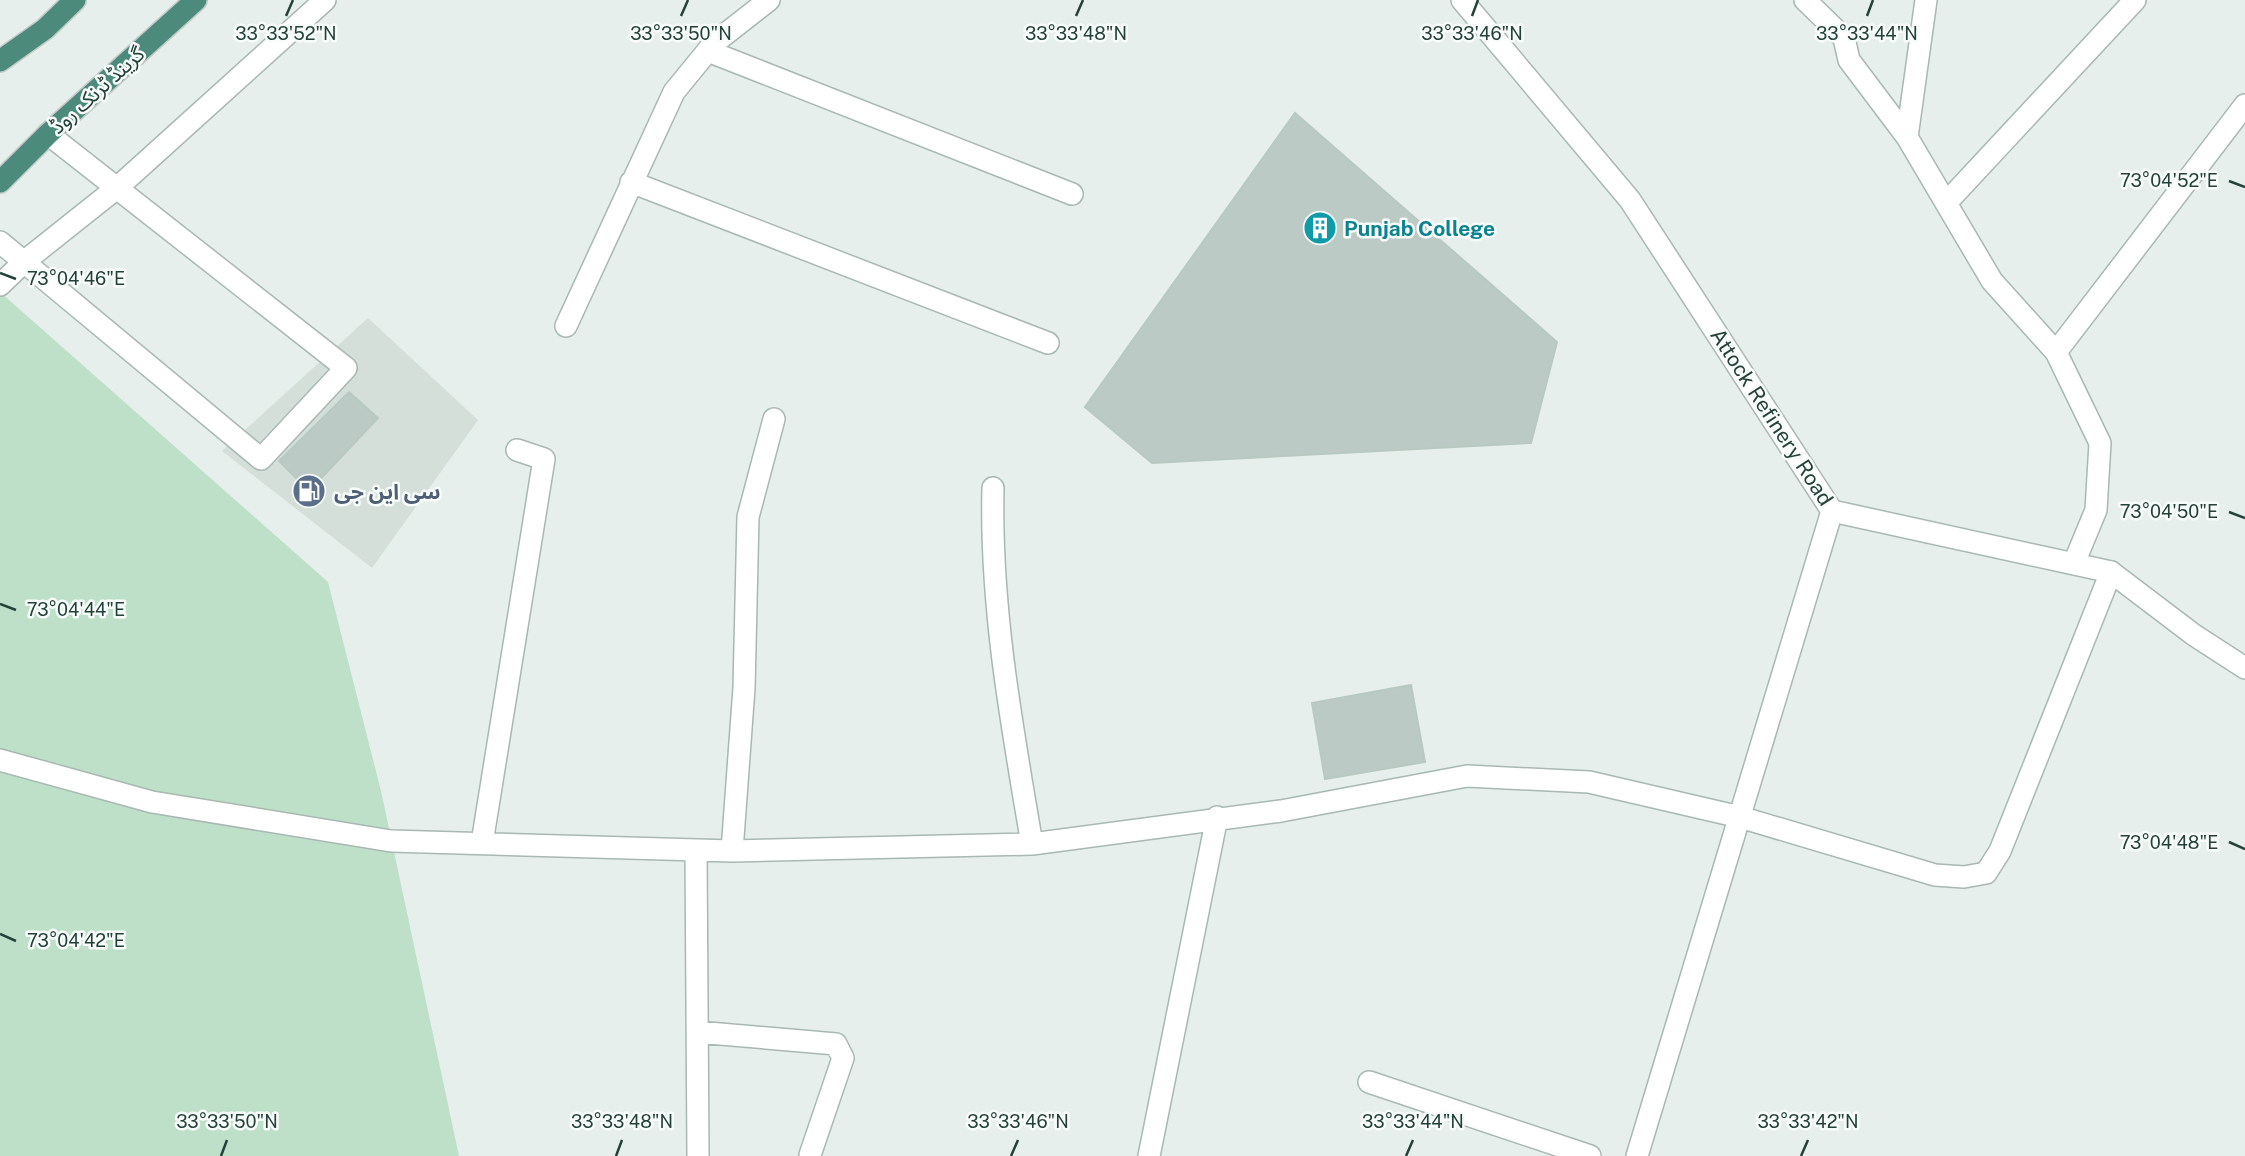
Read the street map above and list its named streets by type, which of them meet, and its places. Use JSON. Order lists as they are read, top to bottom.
{
  "streets": {
    "highway": ["گرینڈ ٹرنک روڈ"],
    "street": ["Attock Refinery Road"]
  },
  "places": {
    "building": ["Punjab College"],
    "fuel station": ["سی این جی"]
  },
  "coordinates": [
    "33°33'52\"N",
    "33°33'50\"N",
    "33°33'48\"N",
    "33°33'46\"N",
    "33°33'44\"N",
    "73°04'52\"E",
    "73°04'46\"E",
    "73°04'50\"E",
    "73°04'44\"E",
    "73°04'48\"E",
    "73°04'42\"E",
    "33°33'42\"N"
  ]
}
